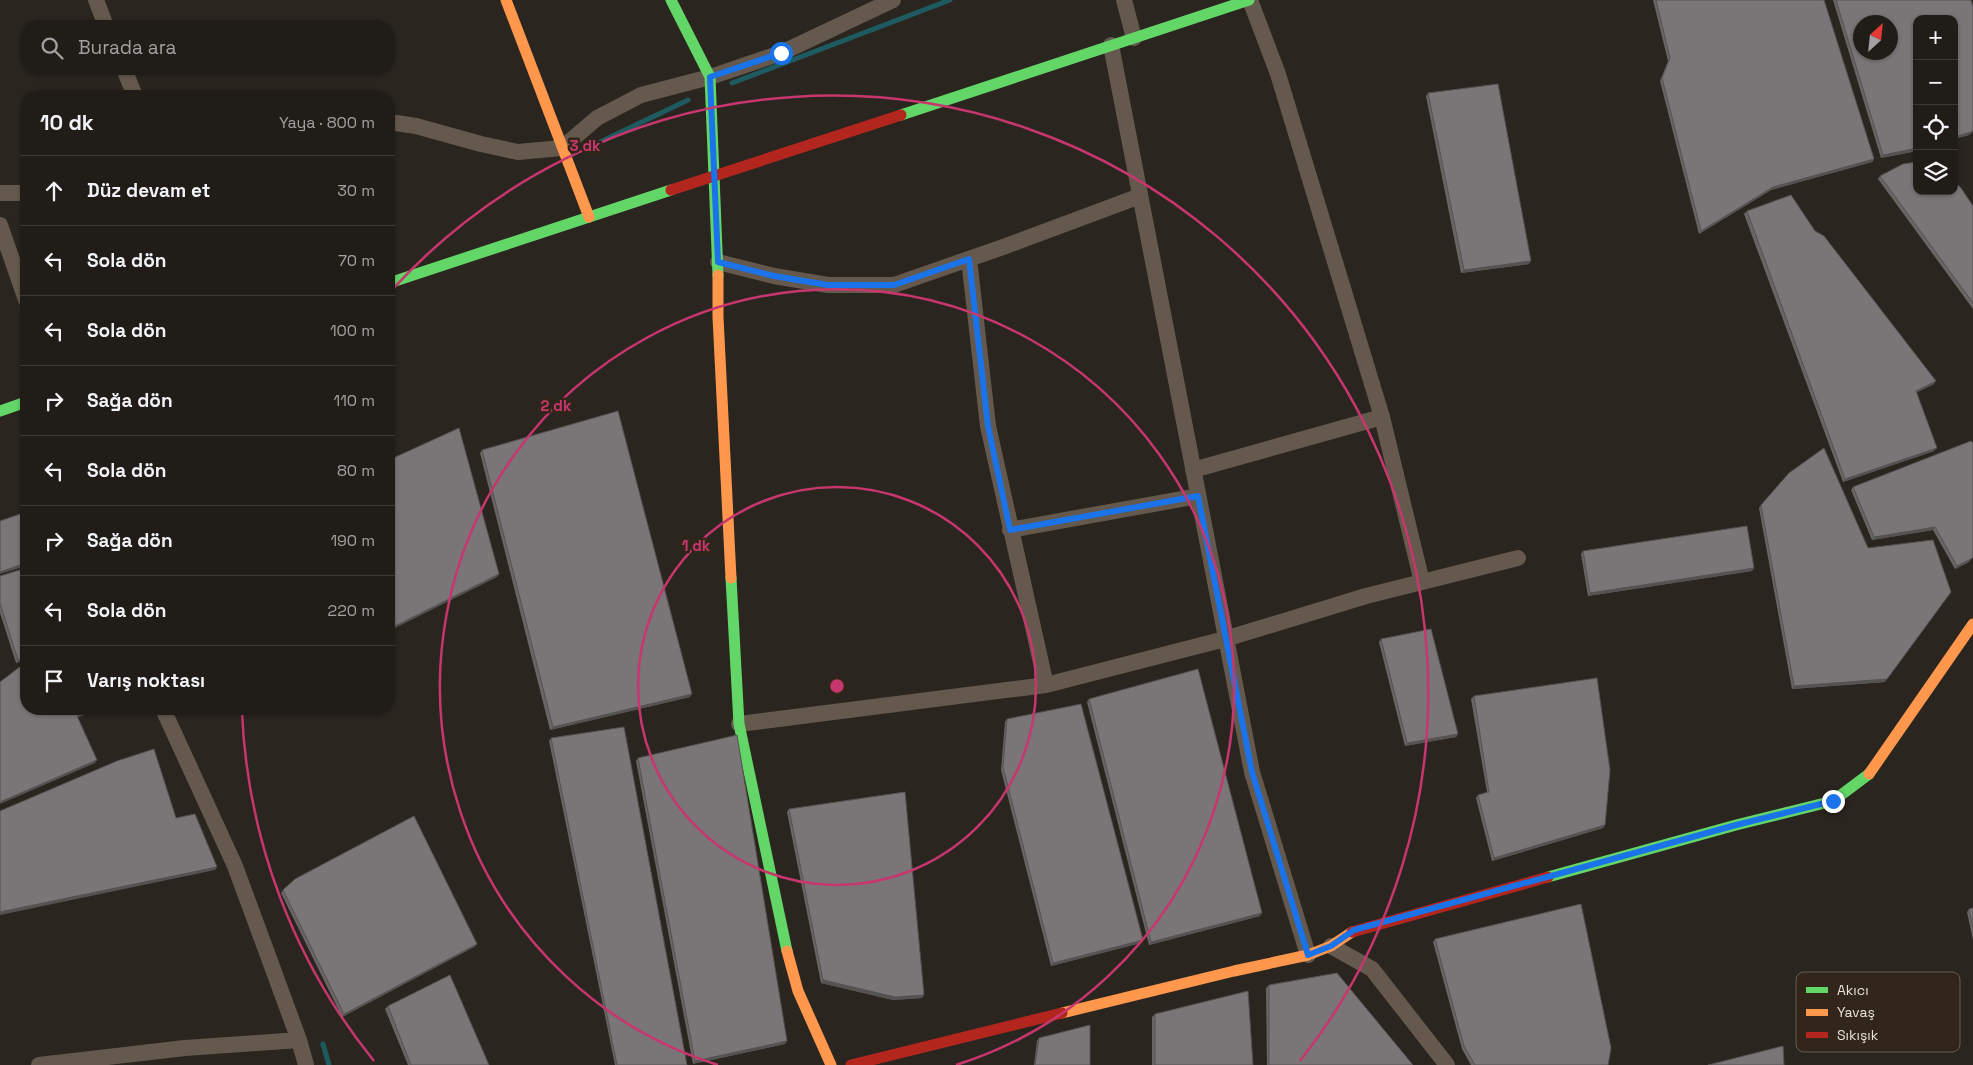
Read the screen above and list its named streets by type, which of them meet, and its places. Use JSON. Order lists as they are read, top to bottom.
{
  "legend": ["Akıcı", "Yavaş", "Sıkışık"],
  "north": "top right",
  "page": {
    "map_buttons": ["+", "−"],
    "search": "Burada ara",
    "heading": ["10 dk", "Yaya · 800 m"],
    "list": [
      ["Düz devam et", "30 m"],
      ["Sola dön", "70 m"],
      ["Sola dön", "100 m"],
      ["Sağa dön", "110 m"],
      ["Sola dön", "80 m"],
      ["Sağa dön", "190 m"],
      ["Sola dön", "220 m"],
      "Varış noktası"
    ]
  },
  "rings": ["3 dk", "2 dk", "1 dk"]
}
